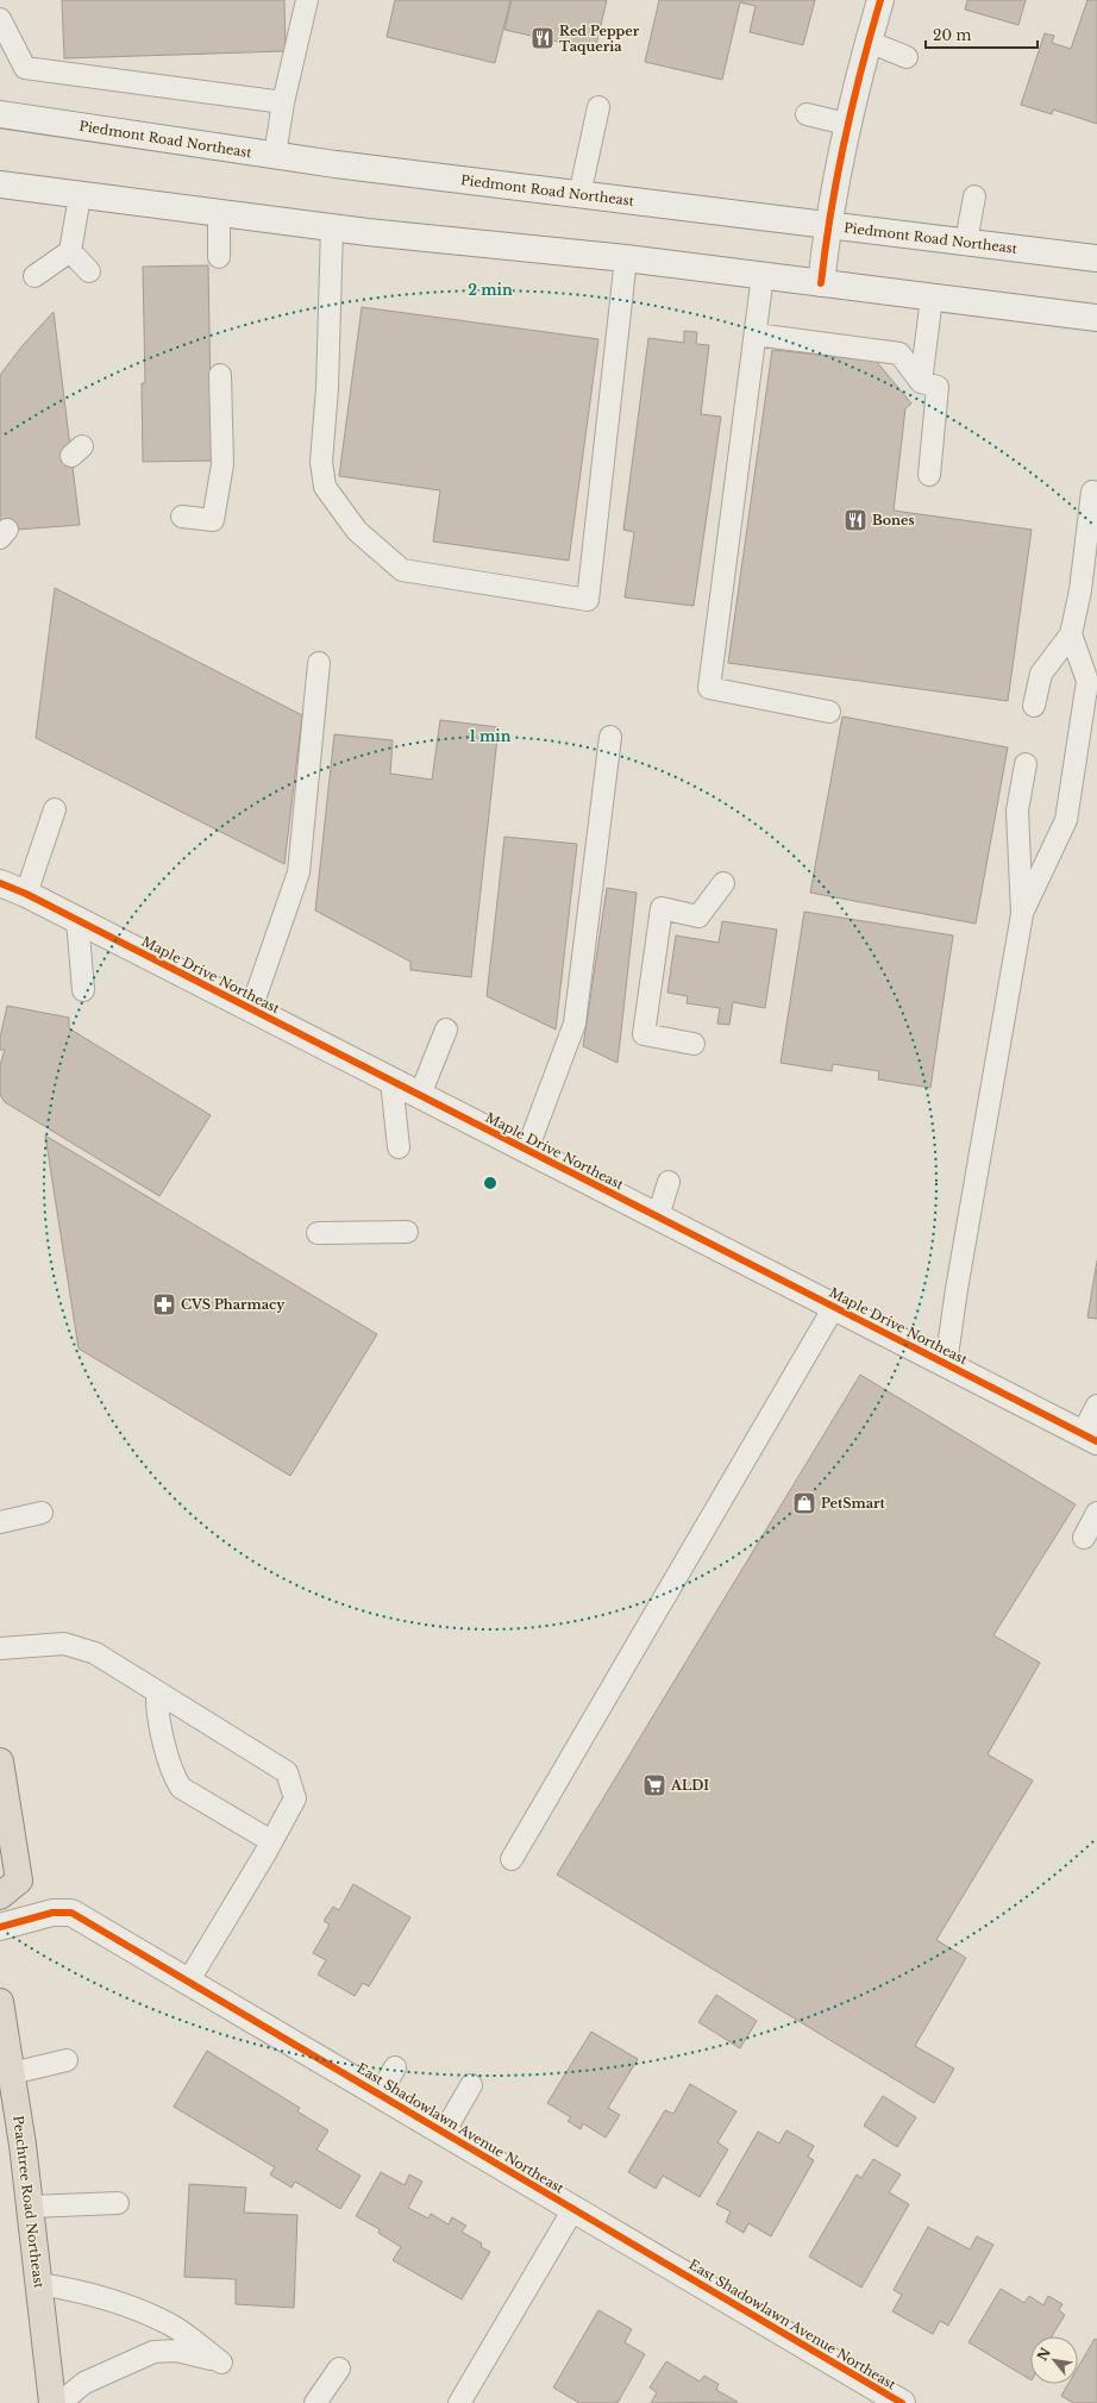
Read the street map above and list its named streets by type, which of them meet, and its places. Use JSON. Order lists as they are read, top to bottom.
{
  "streets": {
    "highway": ["Peachtree Road Northeast"],
    "street": ["Piedmont Road Northeast", "Maple Drive Northeast", "East Shadowlawn Avenue Northeast"]
  },
  "places": {
    "restaurant": ["Red Pepper Taqueria", "Bones"],
    "pharmacy": ["CVS Pharmacy"],
    "shop": ["PetSmart"],
    "supermarket": ["ALDI"]
  },
  "scale_bar": "20 m",
  "north": "top left",
  "rings": ["2 min", "1 min"]
}
